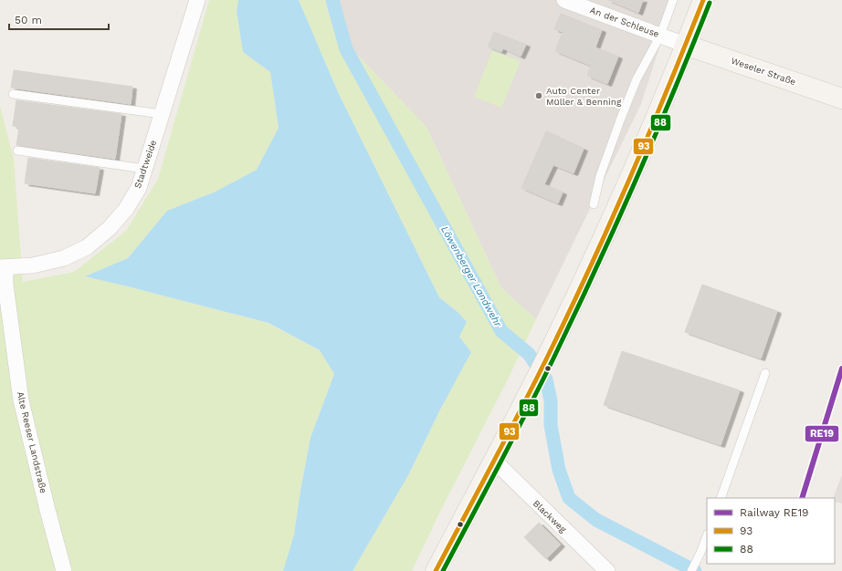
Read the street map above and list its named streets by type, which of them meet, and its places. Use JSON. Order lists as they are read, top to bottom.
{
  "streets": {
    "main road": ["Weseler Straße"],
    "street": [
      "An der Schleuse",
      "Stadtweide",
      "Alte Reeser Landstraße",
      "Blackweg"
    ]
  },
  "crossings": [
    ["An der Schleuse", "Weseler Straße"],
    ["Stadtweide", "Alte Reeser Landstraße"]
  ],
  "water": ["Löwenberger Landwehr"],
  "places": ["Auto Center Müller & Benning"],
  "lines": ["transit line 93", "transit line 88", "rail line RE19"],
  "legend": ["Railway RE19", "93", "88"],
  "scale_bar": "50 m"
}
